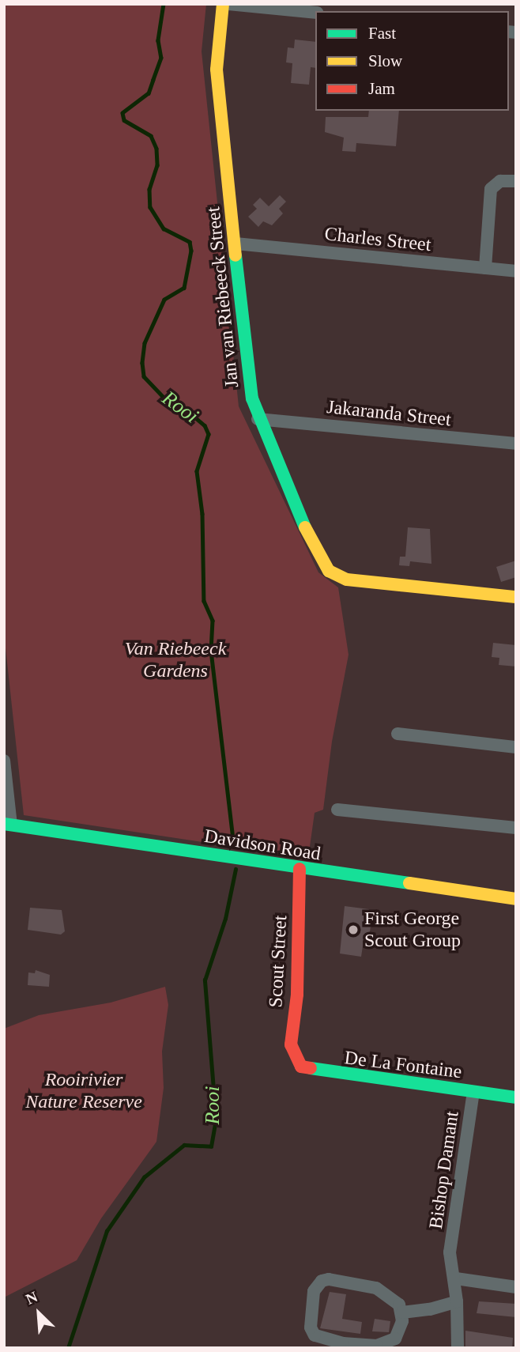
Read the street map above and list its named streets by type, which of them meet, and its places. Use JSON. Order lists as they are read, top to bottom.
{
  "streets": {
    "main road": [
      "Jan van Riebeeck Street",
      "Davidson Road",
      "Scout Street",
      "De La Fontaine"
    ],
    "street": ["Charles Street", "Jakaranda Street", "Bishop Damant"]
  },
  "crossings": [
    ["Charles Street", "Jan van Riebeeck Street"],
    ["Jan van Riebeeck Street", "Jakaranda Street"],
    ["Davidson Road", "Scout Street"],
    ["Scout Street", "De La Fontaine"],
    ["De La Fontaine", "Bishop Damant"]
  ],
  "water": ["Rooi"],
  "parks": ["Van Riebeeck Gardens", "Rooirivier Nature Reserve"],
  "places": ["First George Scout Group"],
  "legend": ["Fast", "Slow", "Jam"],
  "north": "top left"
}
